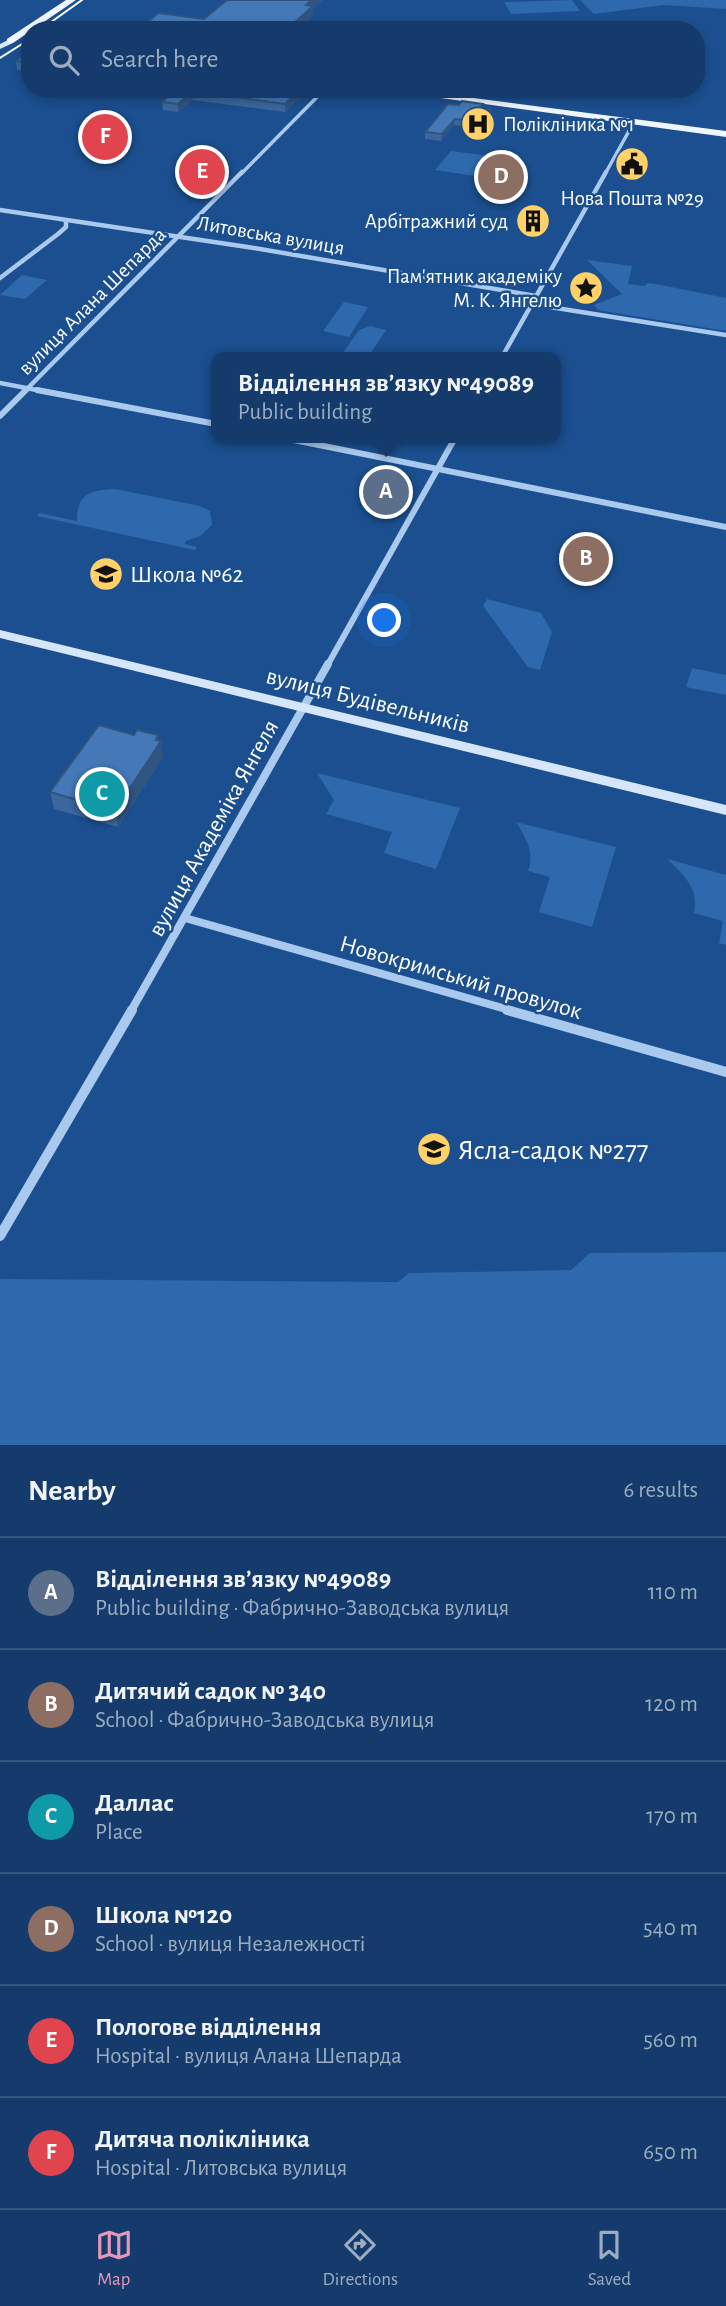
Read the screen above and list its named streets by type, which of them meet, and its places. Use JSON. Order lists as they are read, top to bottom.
{
  "streets": {
    "street": [
      "Литовська вулиця",
      "вулиця Алана Шепарда",
      "вулиця Будівельників",
      "вулиця Академіка Янгеля",
      "Новокримський провулок"
    ]
  },
  "crossings": [
    ["Литовська вулиця", "вулиця Алана Шепарда"],
    ["вулиця Будівельників", "вулиця Академіка Янгеля"],
    ["вулиця Академіка Янгеля", "Новокримський провулок"]
  ],
  "places": {
    "hospital": ["Полікліника №1"],
    "public building": ["Нова Пошта №29"],
    "building": ["Арбітражний суд"],
    "place": ["Пам'ятник академіку М. К. Янгелю"],
    "school or university": ["Школа №62", "Ясла-садок №277"]
  },
  "page": {
    "search": "Search here",
    "pins": [
      "F",
      "E",
      "D",
      "A",
      "B",
      "C"
    ],
    "popup": ["Відділення зв’язку №49089", "Public building"],
    "heading": ["Nearby", "6 results"],
    "list": [
      {
        "mark": "A",
        "name": "Відділення зв’язку №49089",
        "note": "Public building · Фабрично-Заводська вулиця",
        "value": "110 m"
      },
      {
        "mark": "B",
        "name": "Дитячий садок № 340",
        "note": "School · Фабрично-Заводська вулиця",
        "value": "120 m"
      },
      {
        "mark": "C",
        "name": "Даллас",
        "note": "Place",
        "value": "170 m"
      },
      {
        "mark": "D",
        "name": "Школа №120",
        "note": "School · вулиця Незалежності",
        "value": "540 m"
      },
      {
        "mark": "E",
        "name": "Пологове відділення",
        "note": "Hospital · вулиця Алана Шепарда",
        "value": "560 m"
      },
      {
        "mark": "F",
        "name": "Дитяча полікліника",
        "note": "Hospital · Литовська вулиця",
        "value": "650 m"
      }
    ],
    "nav": ["Map", "Directions", "Saved"]
  }
}
